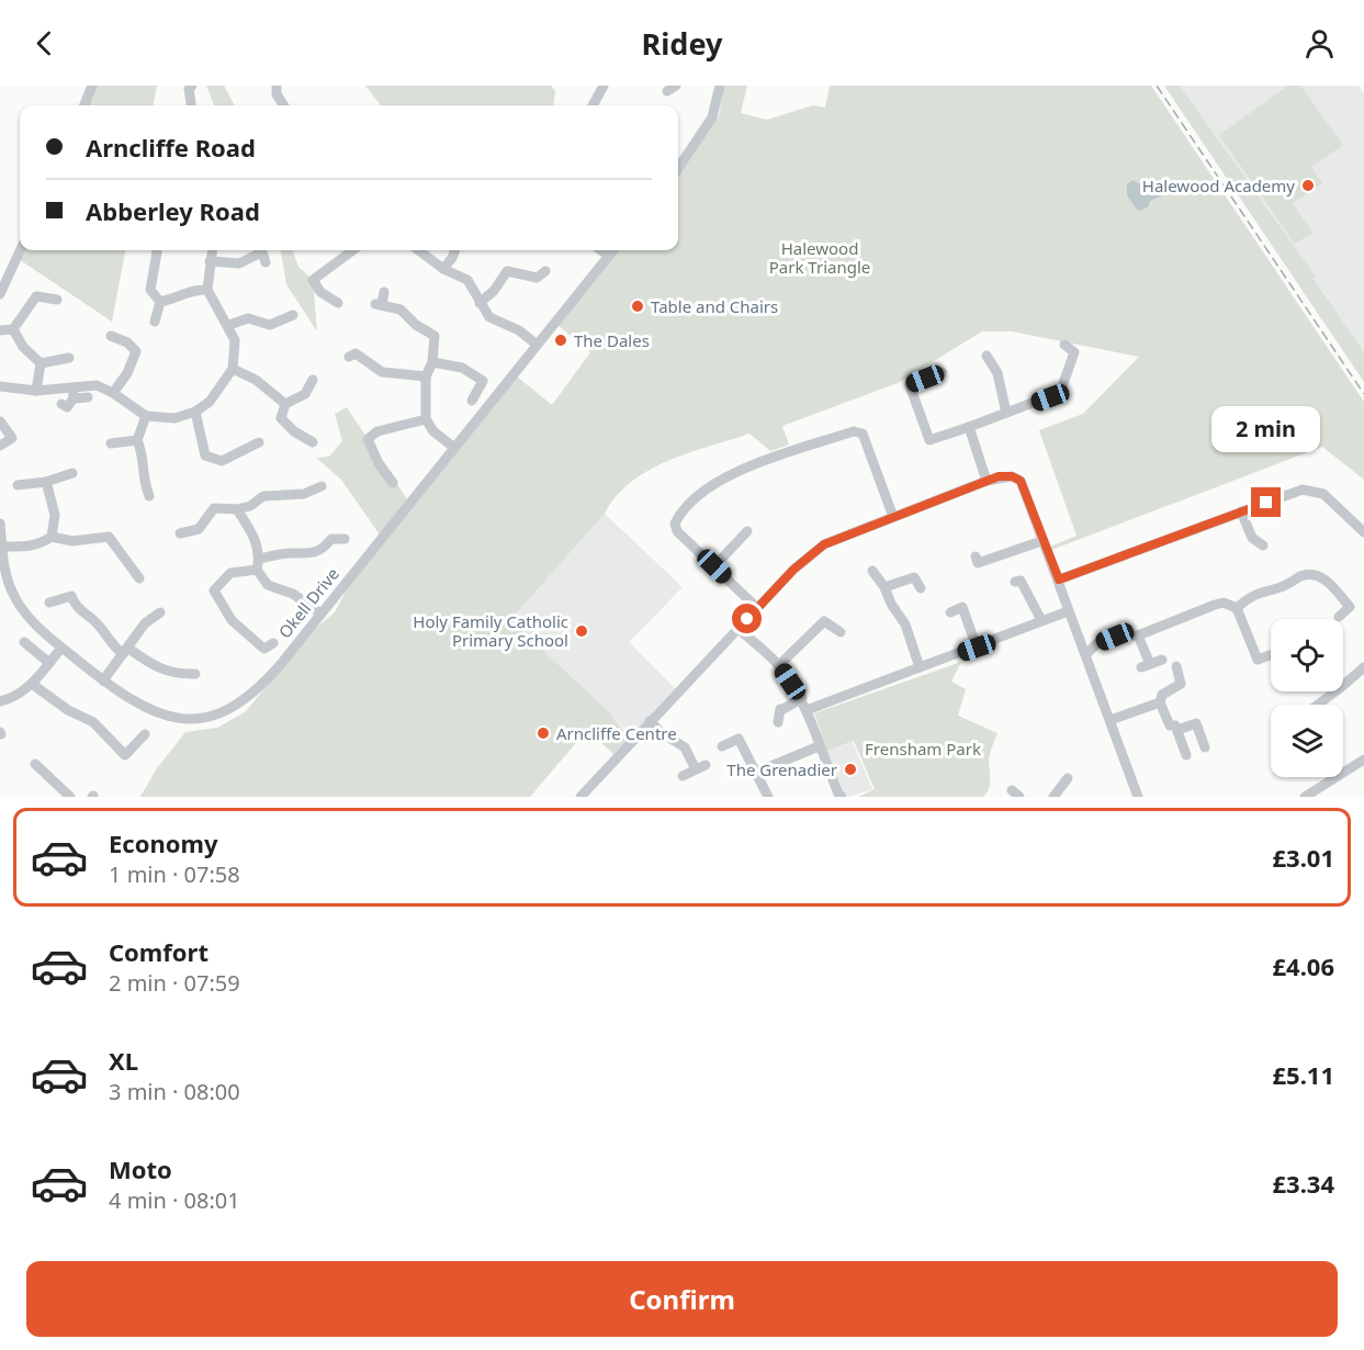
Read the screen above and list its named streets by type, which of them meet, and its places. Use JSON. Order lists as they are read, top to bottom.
{
  "streets": {
    "street": ["Okell Drive"]
  },
  "parks": ["Halewood Park Triangle", "Frensham Park"],
  "places": [
    "Halewood Academy",
    "Table and Chairs",
    "The Dales",
    "Holy Family Catholic Primary School",
    "Arncliffe Centre",
    "The Grenadier"
  ],
  "page": {
    "header": "Ridey",
    "banner": ["Arncliffe Road", "Abberley Road"],
    "bubble": "2 min",
    "list": [
      {
        "name": "Economy",
        "note": "1 min · 07:58",
        "value": "£3.01"
      },
      {
        "name": "Comfort",
        "note": "2 min · 07:59",
        "value": "£4.06"
      },
      {
        "name": "XL",
        "note": "3 min · 08:00",
        "value": "£5.11"
      },
      {
        "name": "Moto",
        "note": "4 min · 08:01",
        "value": "£3.34"
      }
    ],
    "buttons": "Confirm"
  }
}
